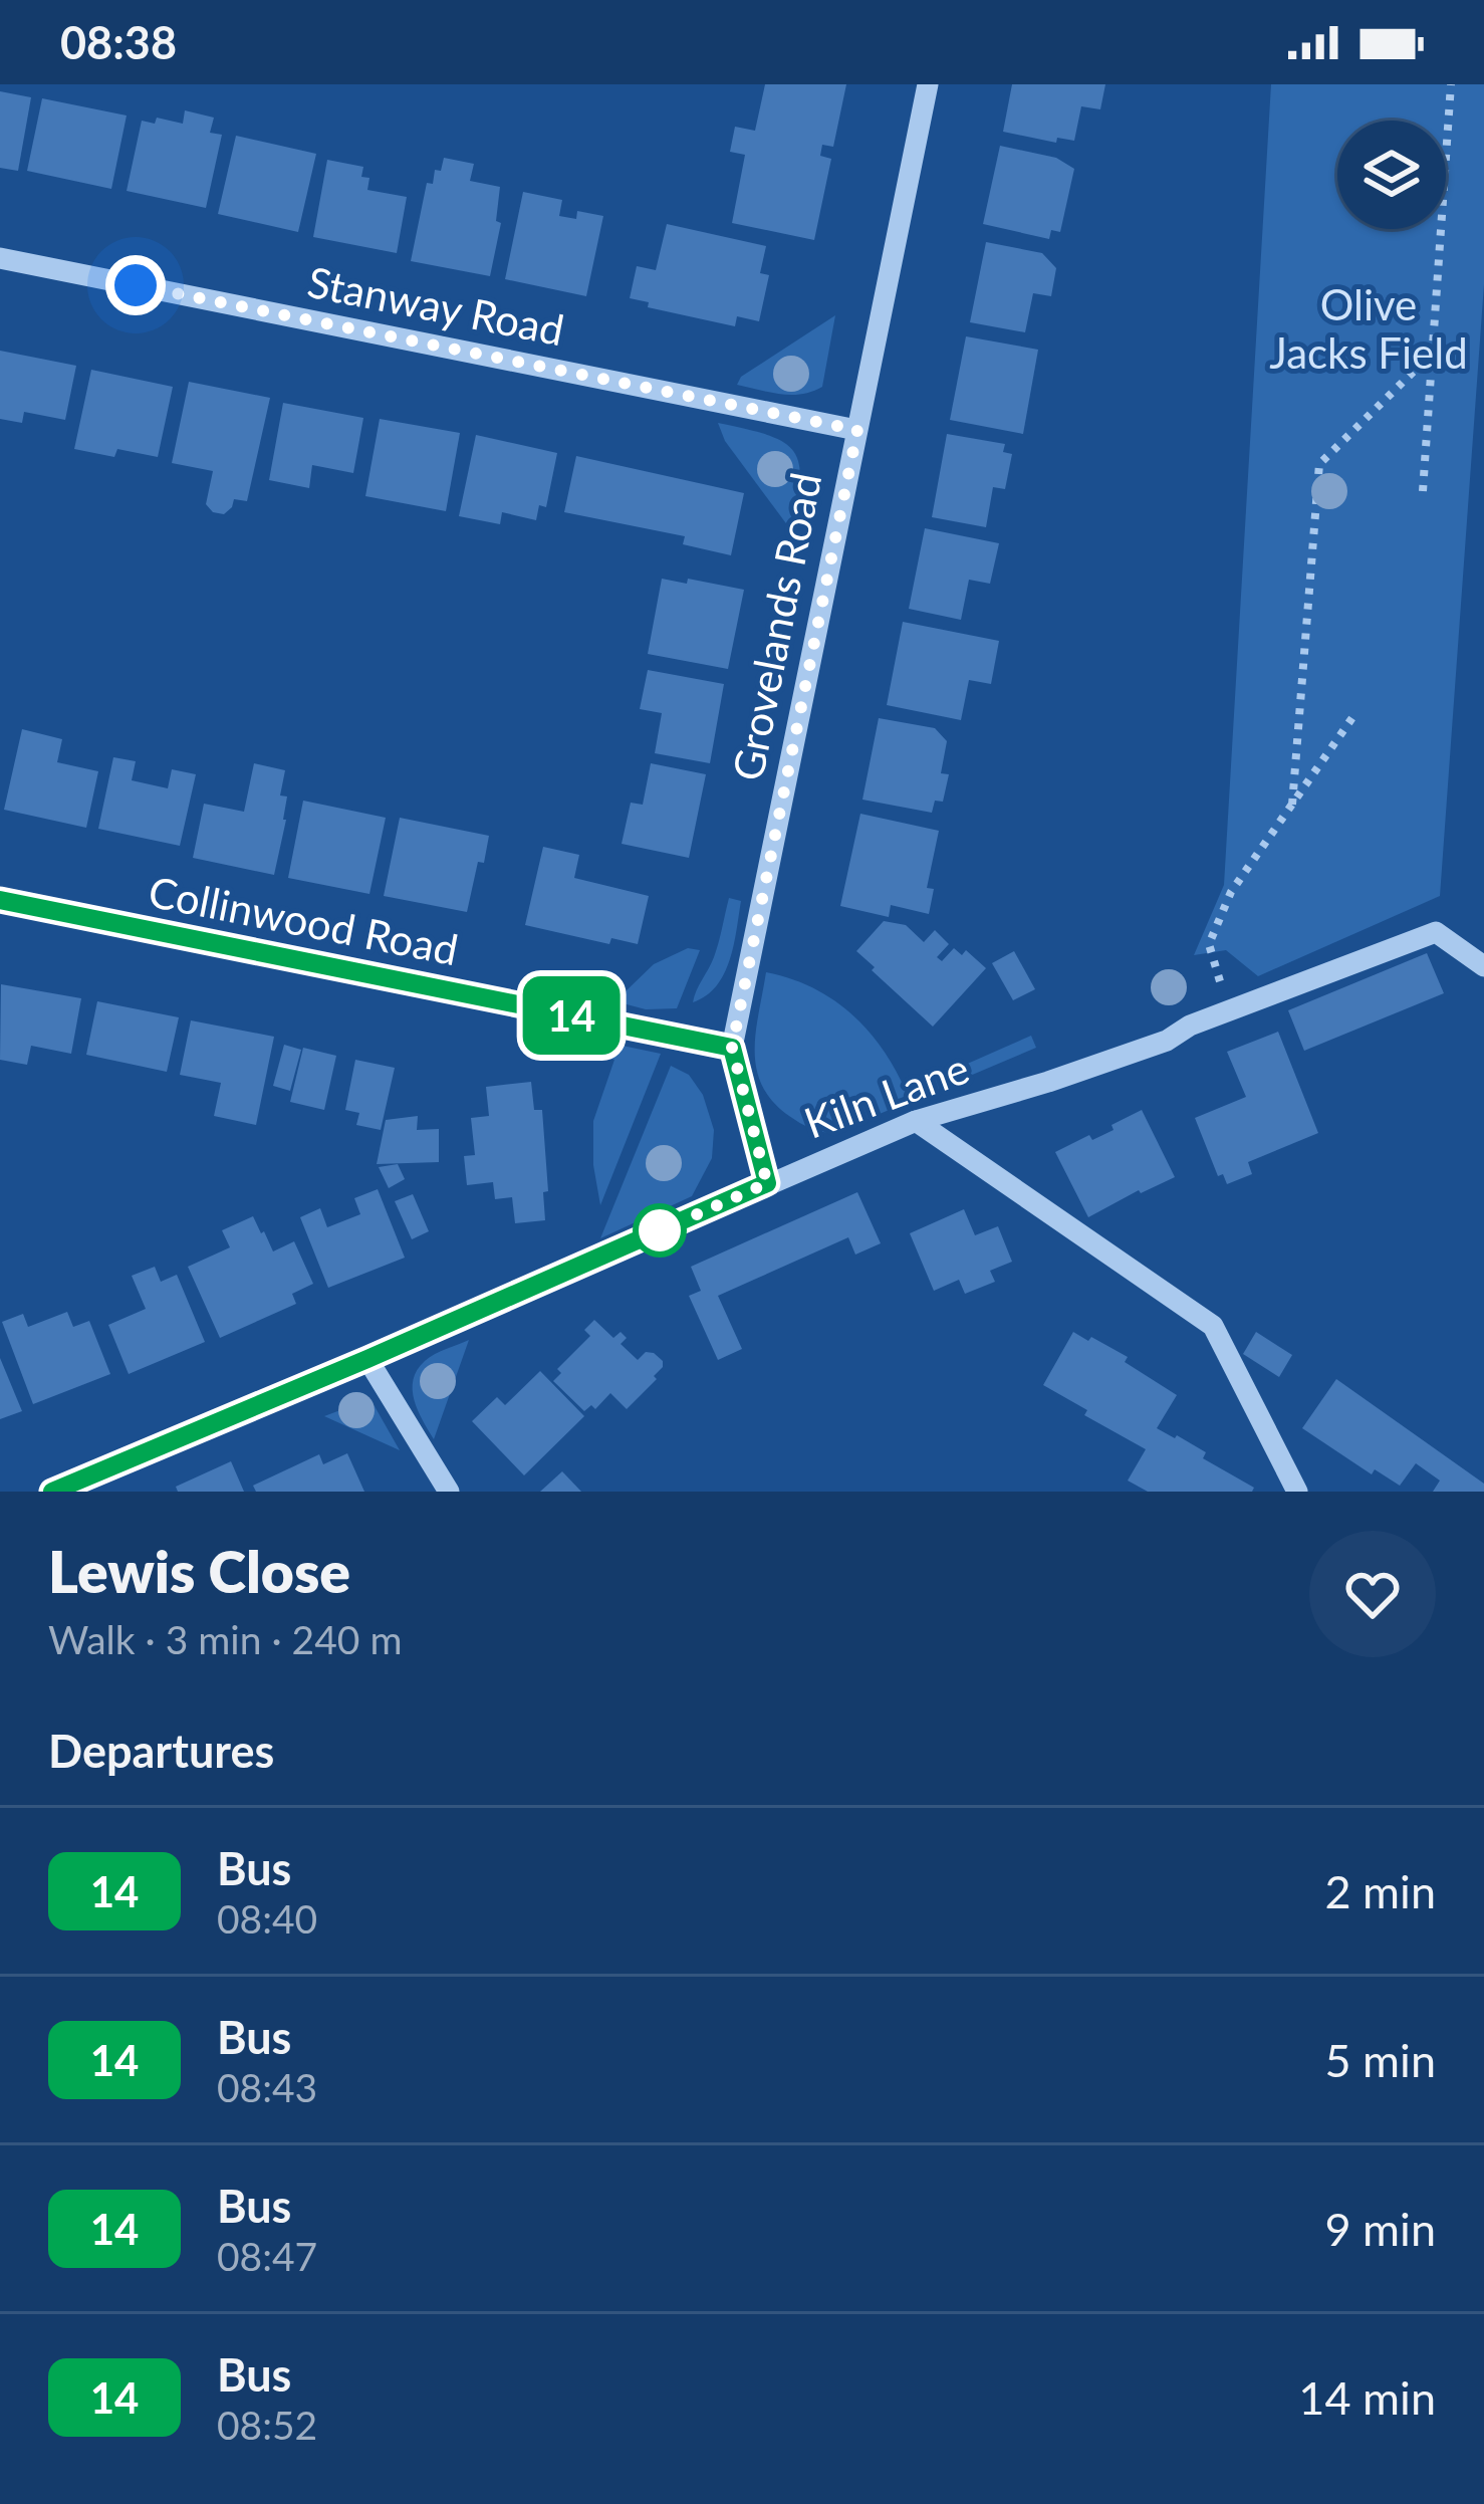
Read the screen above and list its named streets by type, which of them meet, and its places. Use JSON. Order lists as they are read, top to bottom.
{
  "streets": {
    "street": [
      "Stanway Road",
      "Grovelands Road",
      "Collinwood Road",
      "Kiln Lane"
    ]
  },
  "crossings": [
    ["Stanway Road", "Grovelands Road"],
    ["Grovelands Road", "Collinwood Road"],
    ["Grovelands Road", "Kiln Lane"]
  ],
  "parks": ["Olive Jacks Field"],
  "lines": ["bus line 14"],
  "page": {
    "status": "08:38",
    "on_map": "14",
    "heading": [
      ["Lewis Close", "Walk · 3 min · 240 m"],
      "Departures"
    ],
    "list": [
      {
        "mark": "14",
        "name": "Bus",
        "note": "08:40",
        "value": "2 min"
      },
      {
        "mark": "14",
        "name": "Bus",
        "note": "08:43",
        "value": "5 min"
      },
      {
        "mark": "14",
        "name": "Bus",
        "note": "08:47",
        "value": "9 min"
      },
      {
        "mark": "14",
        "name": "Bus",
        "note": "08:52",
        "value": "14 min"
      }
    ]
  }
}
